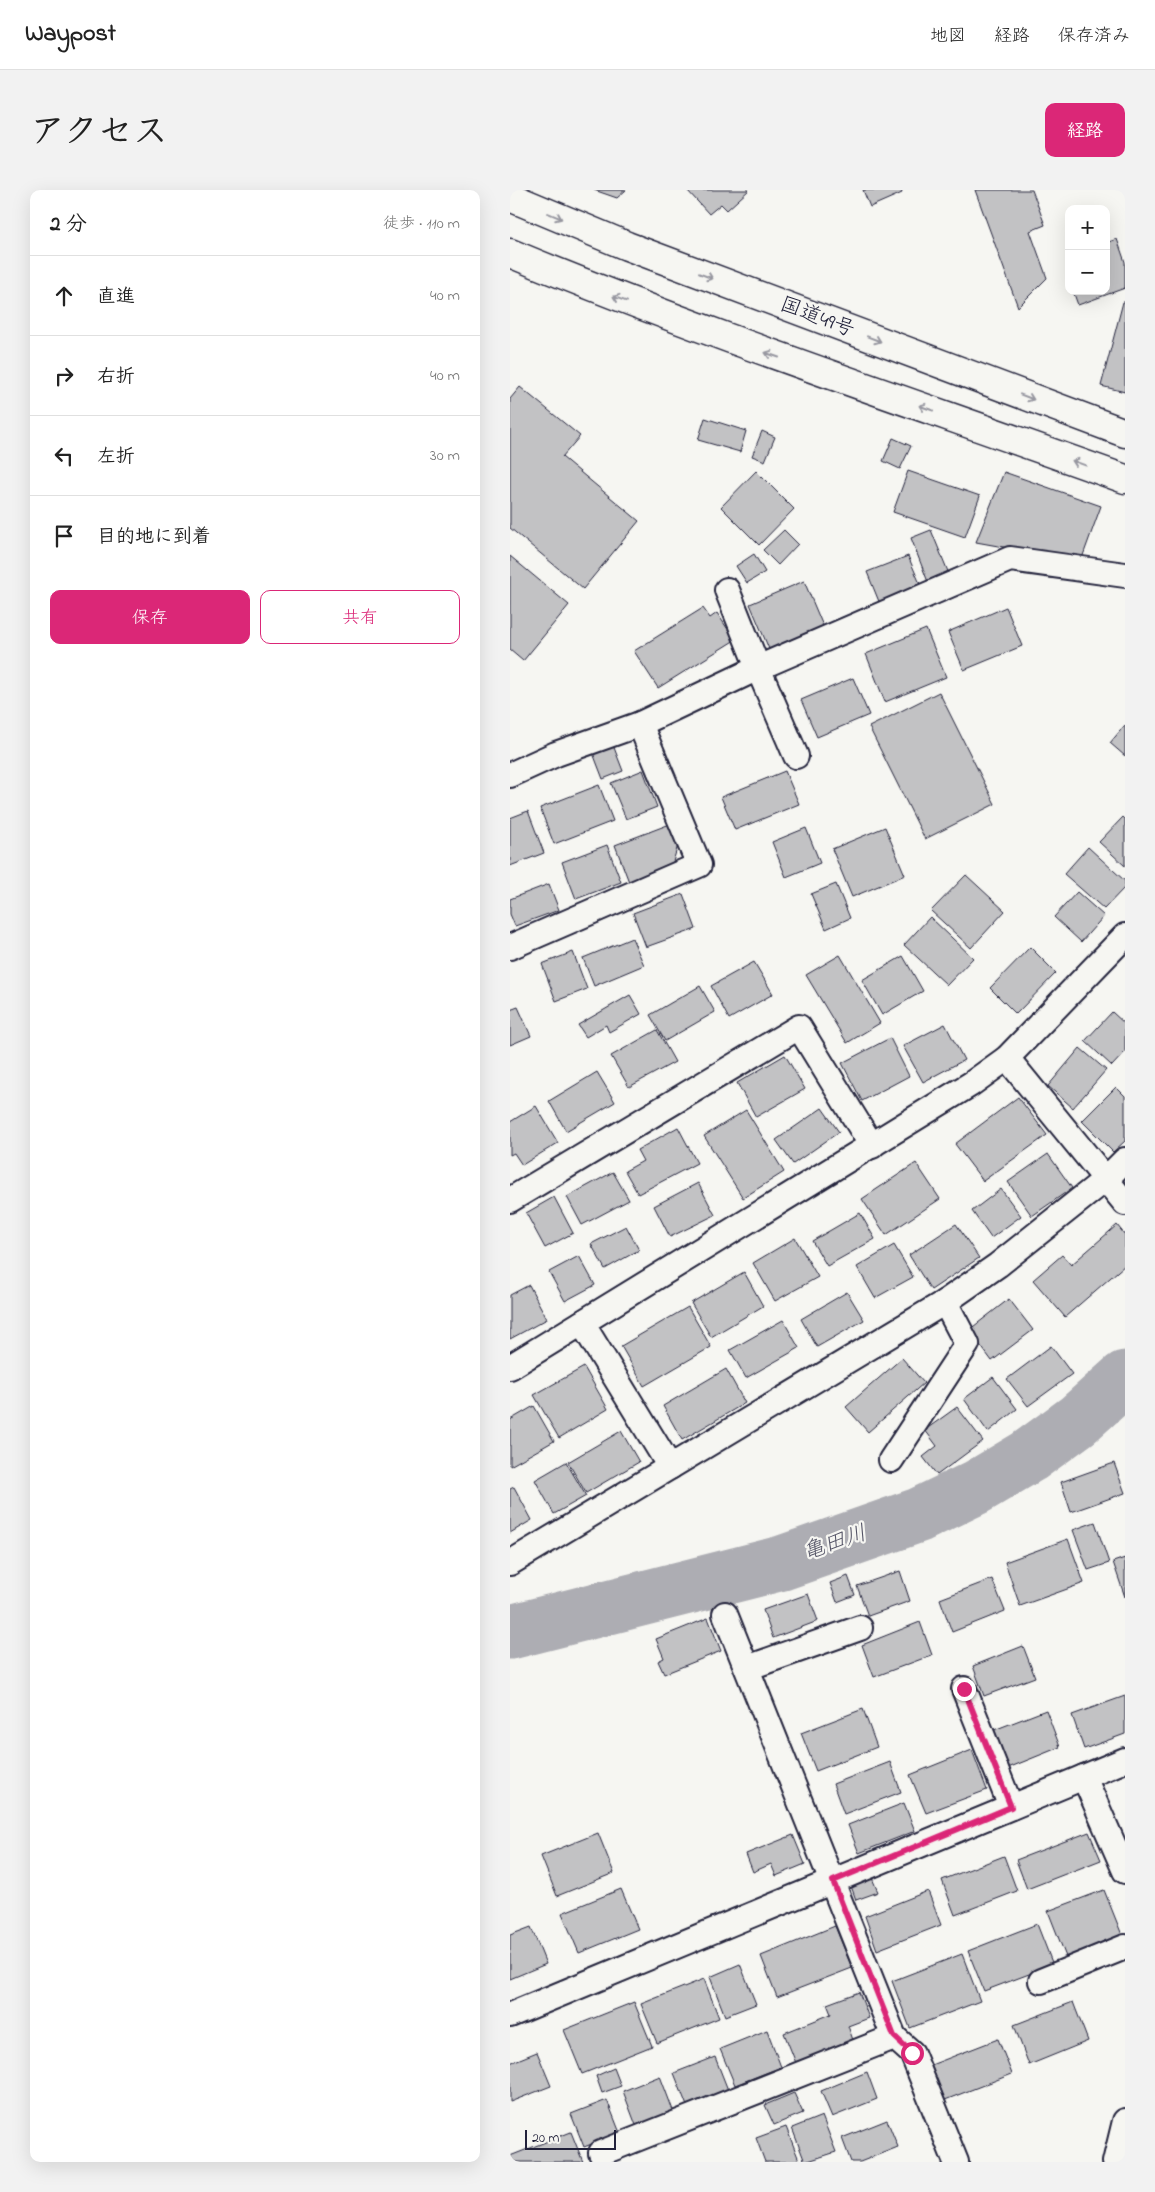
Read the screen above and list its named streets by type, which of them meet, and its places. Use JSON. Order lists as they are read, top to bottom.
{
  "streets": {
    "highway": ["国道49号"]
  },
  "water": ["亀田川"],
  "scale_bar": "20 m",
  "page": {
    "header": "Waypost",
    "nav": ["地図", "経路", "保存済み"],
    "title": "アクセス",
    "buttons": [
      "経路",
      ["保存", "共有"]
    ],
    "heading": ["2 分", "徒歩 · 110 m"],
    "map_buttons": ["+", "−"],
    "list": [
      ["直進", "40 m"],
      ["右折", "40 m"],
      ["左折", "30 m"],
      "目的地に到着"
    ],
    "scale": "20 m"
  }
}
